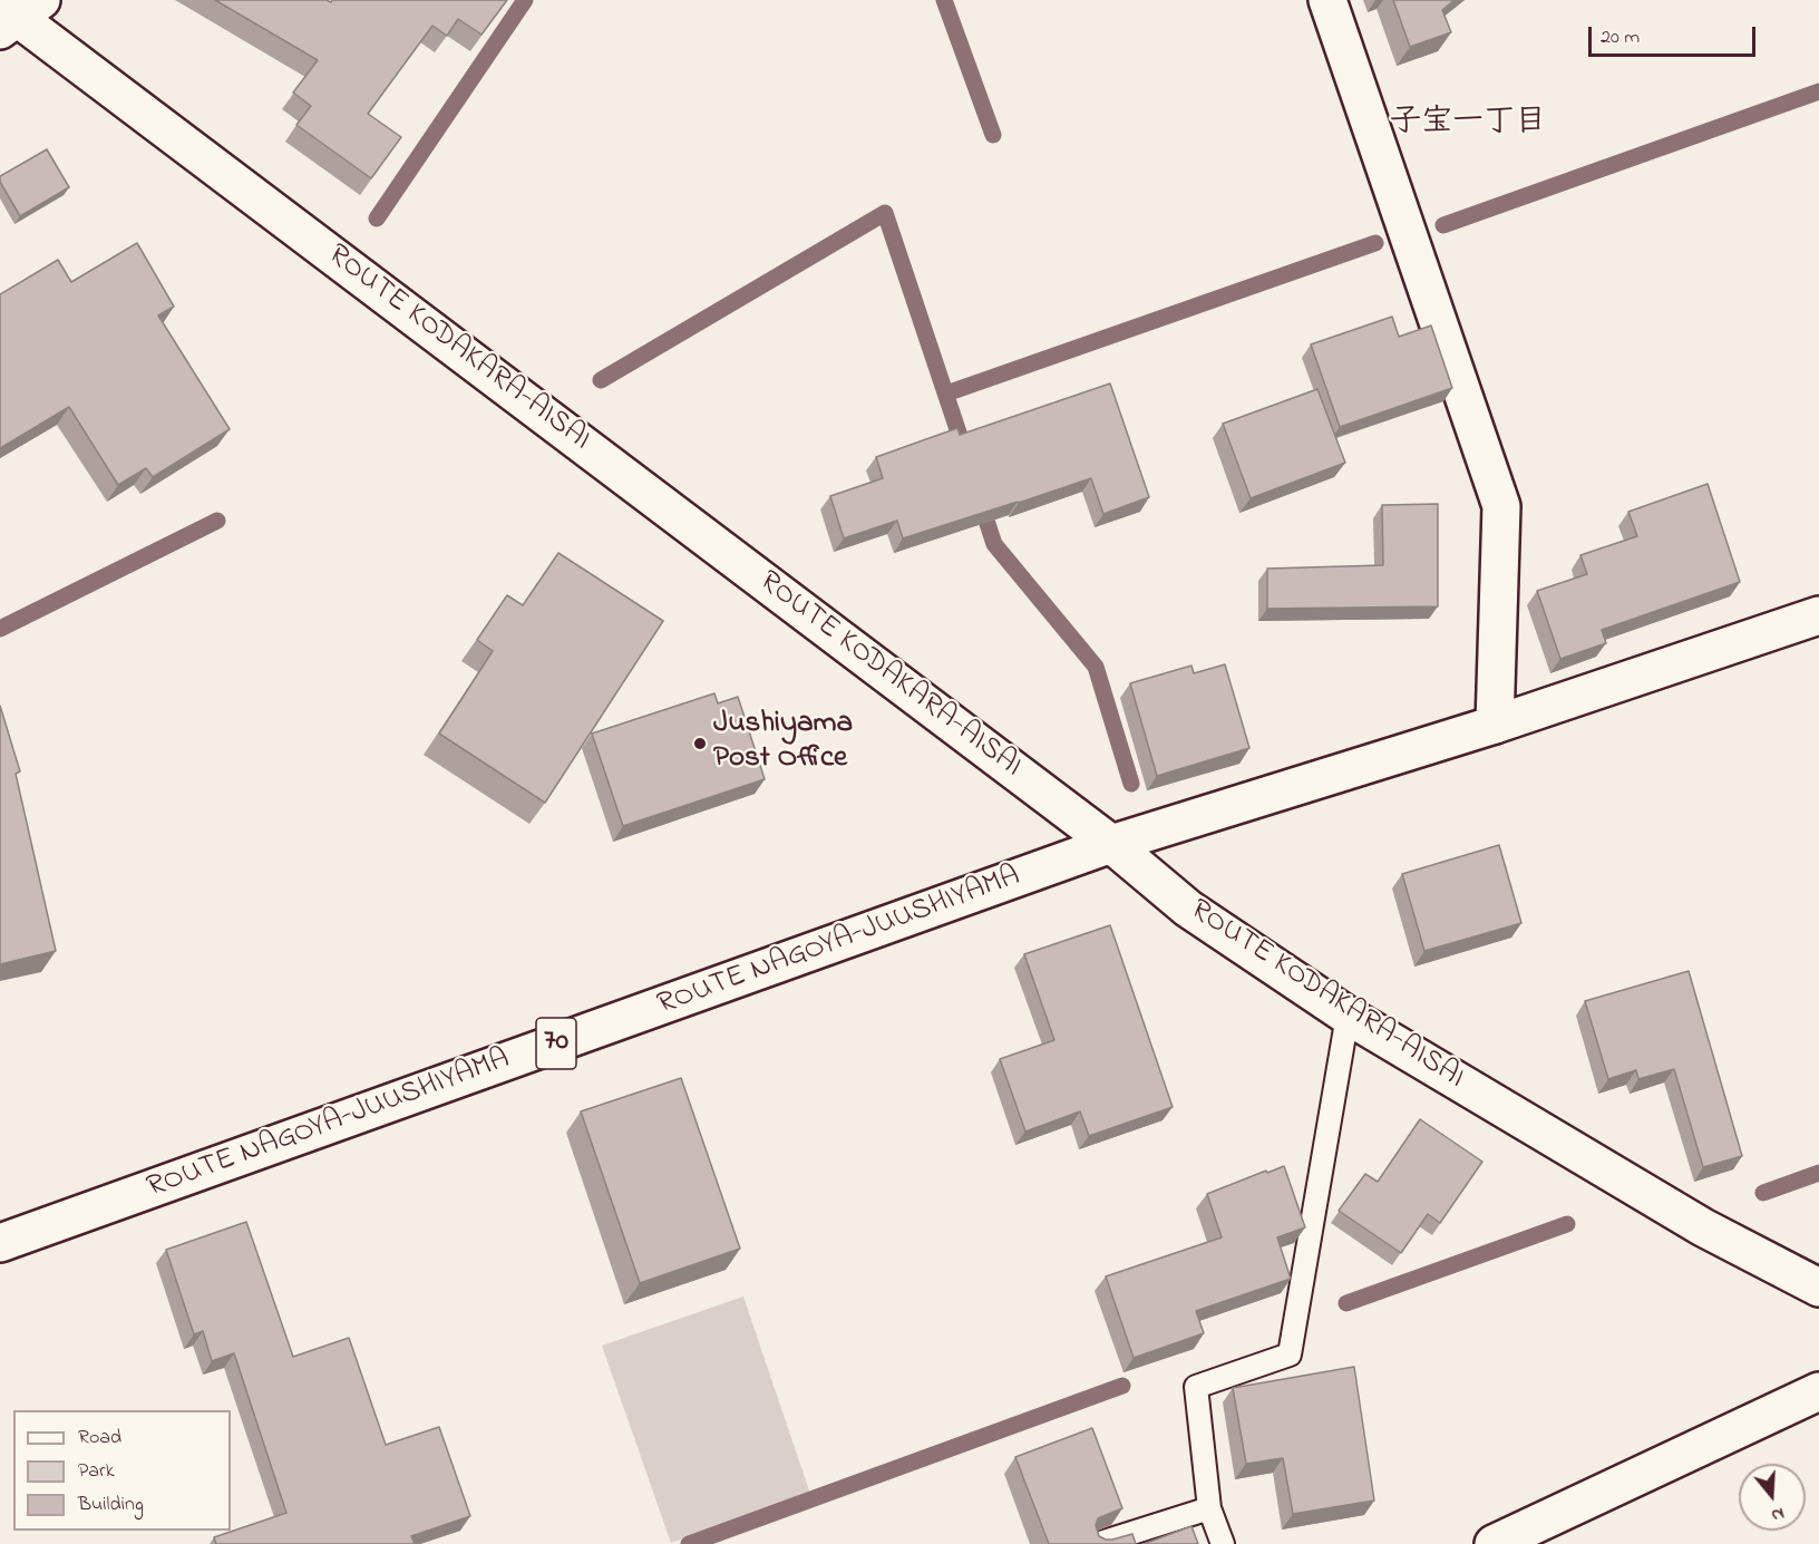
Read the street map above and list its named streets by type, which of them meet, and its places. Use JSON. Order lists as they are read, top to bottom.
{
  "streets": {
    "main road": ["ROUTE KODAKARA-AISAI", "ROUTE NAGOYA-JUUSHIYAMA", "70"]
  },
  "crossings": [
    ["ROUTE KODAKARA-AISAI", "ROUTE NAGOYA-JUUSHIYAMA"]
  ],
  "districts": ["子宝一丁目"],
  "places": ["Jushiyama Post Office"],
  "legend": ["Road", "Park", "Building"],
  "scale_bar": "20 m",
  "north": "bottom"
}
